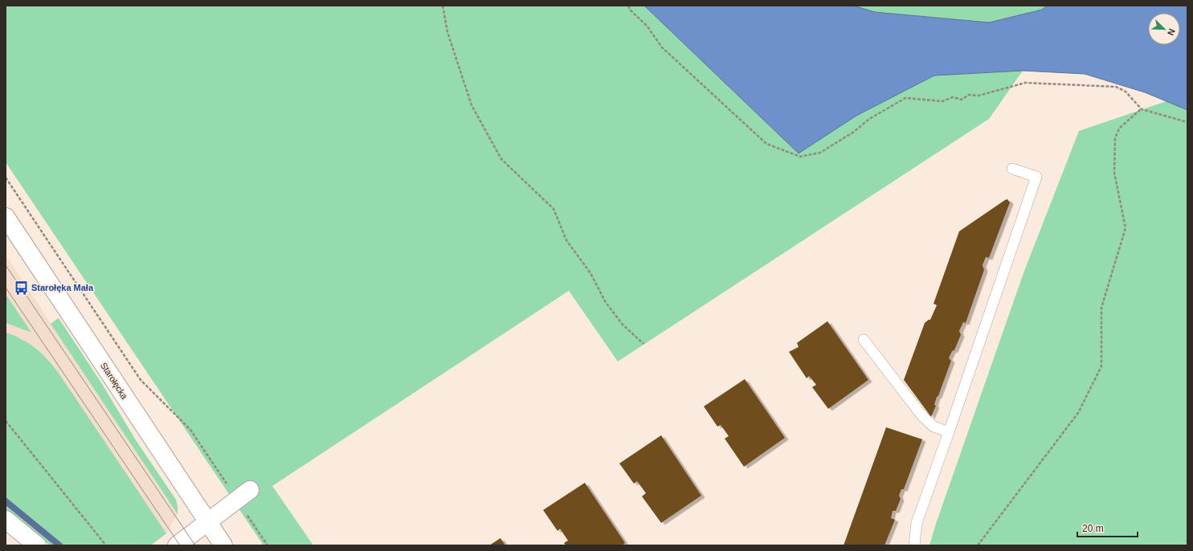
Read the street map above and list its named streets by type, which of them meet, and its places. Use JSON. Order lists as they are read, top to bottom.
{
  "streets": {
    "street": ["Starołęcka"]
  },
  "places": {
    "bus stop": ["Starołęka Mała"]
  },
  "scale_bar": "20 m",
  "north": "bottom right"
}
